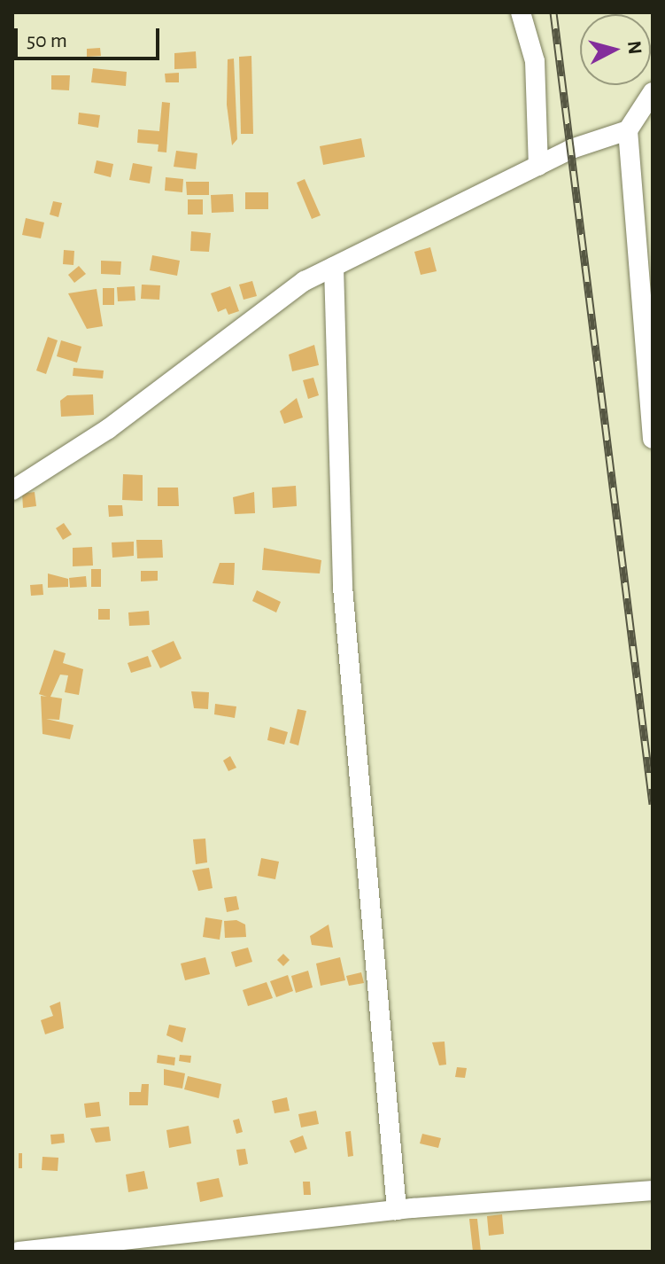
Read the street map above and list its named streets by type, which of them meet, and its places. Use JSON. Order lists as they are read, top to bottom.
{
  "scale_bar": "50 m",
  "north": "right"
}
